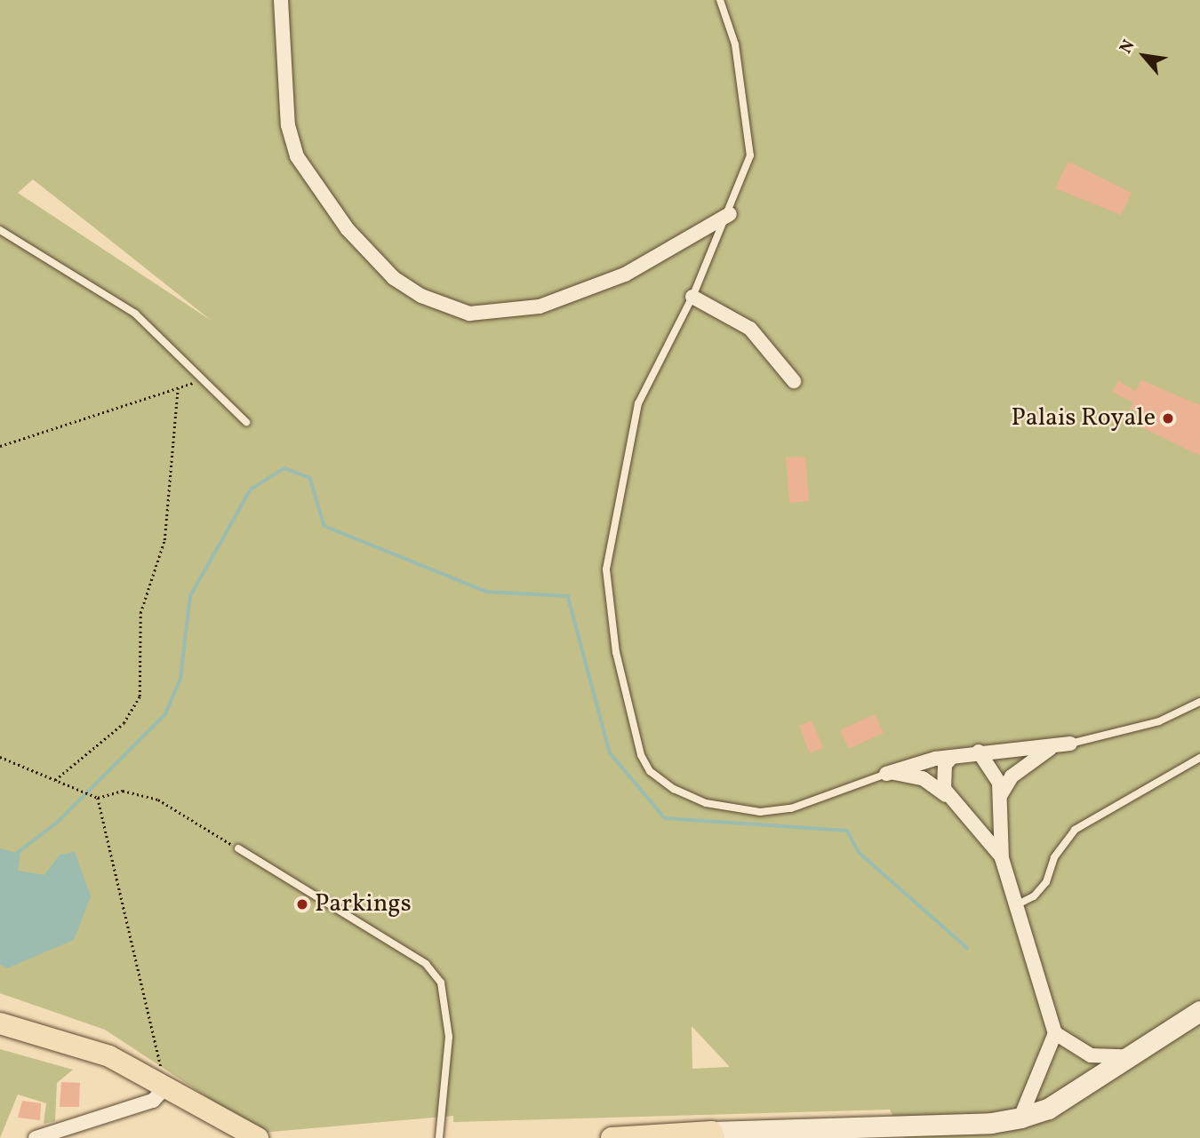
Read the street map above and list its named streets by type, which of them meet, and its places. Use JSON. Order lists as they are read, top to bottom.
{
  "places": ["Palais Royale", "Parkings"],
  "north": "top left"
}
